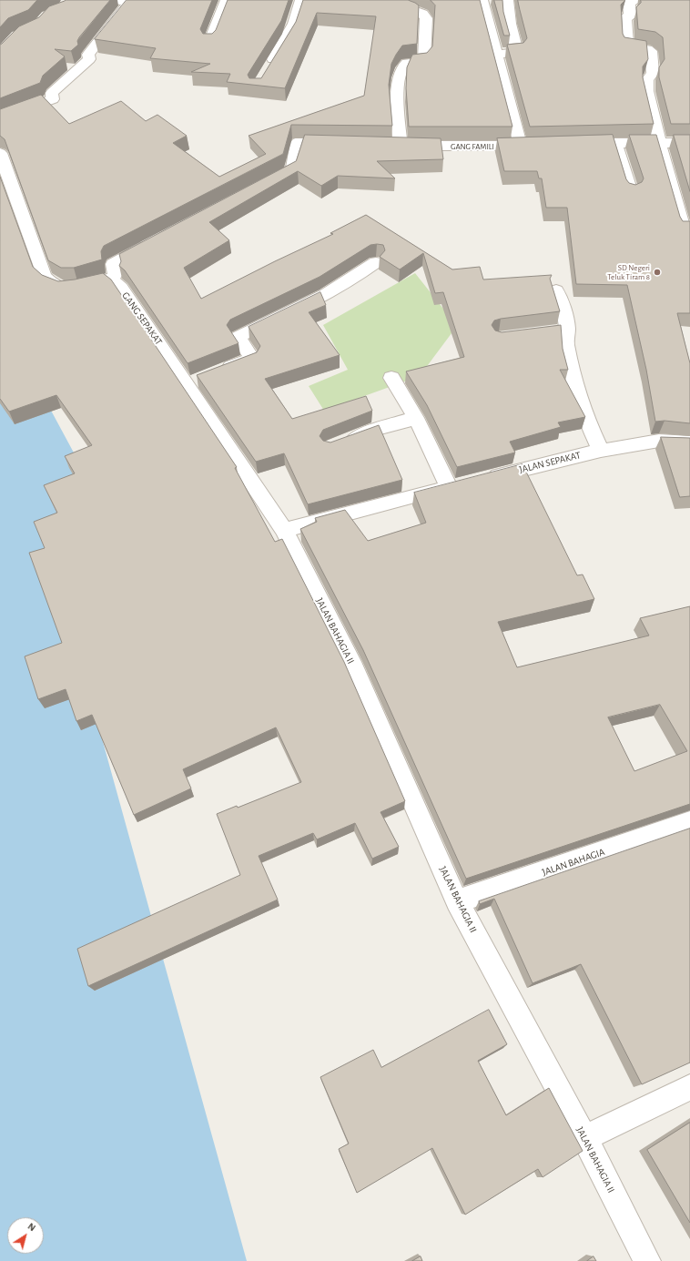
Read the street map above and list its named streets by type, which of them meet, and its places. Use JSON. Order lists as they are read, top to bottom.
{
  "streets": {
    "street": [
      "GANG FAMILI",
      "GANG SEPAKAT",
      "JALAN SEPAKAT",
      "JALAN BAHAGIA II",
      "JALAN BAHAGIA"
    ]
  },
  "crossings": [
    ["GANG SEPAKAT", "JALAN BAHAGIA II"],
    ["JALAN BAHAGIA II", "JALAN BAHAGIA"]
  ],
  "places": ["SD Negeri Teluk Tiram 8"],
  "north": "top right"
}
